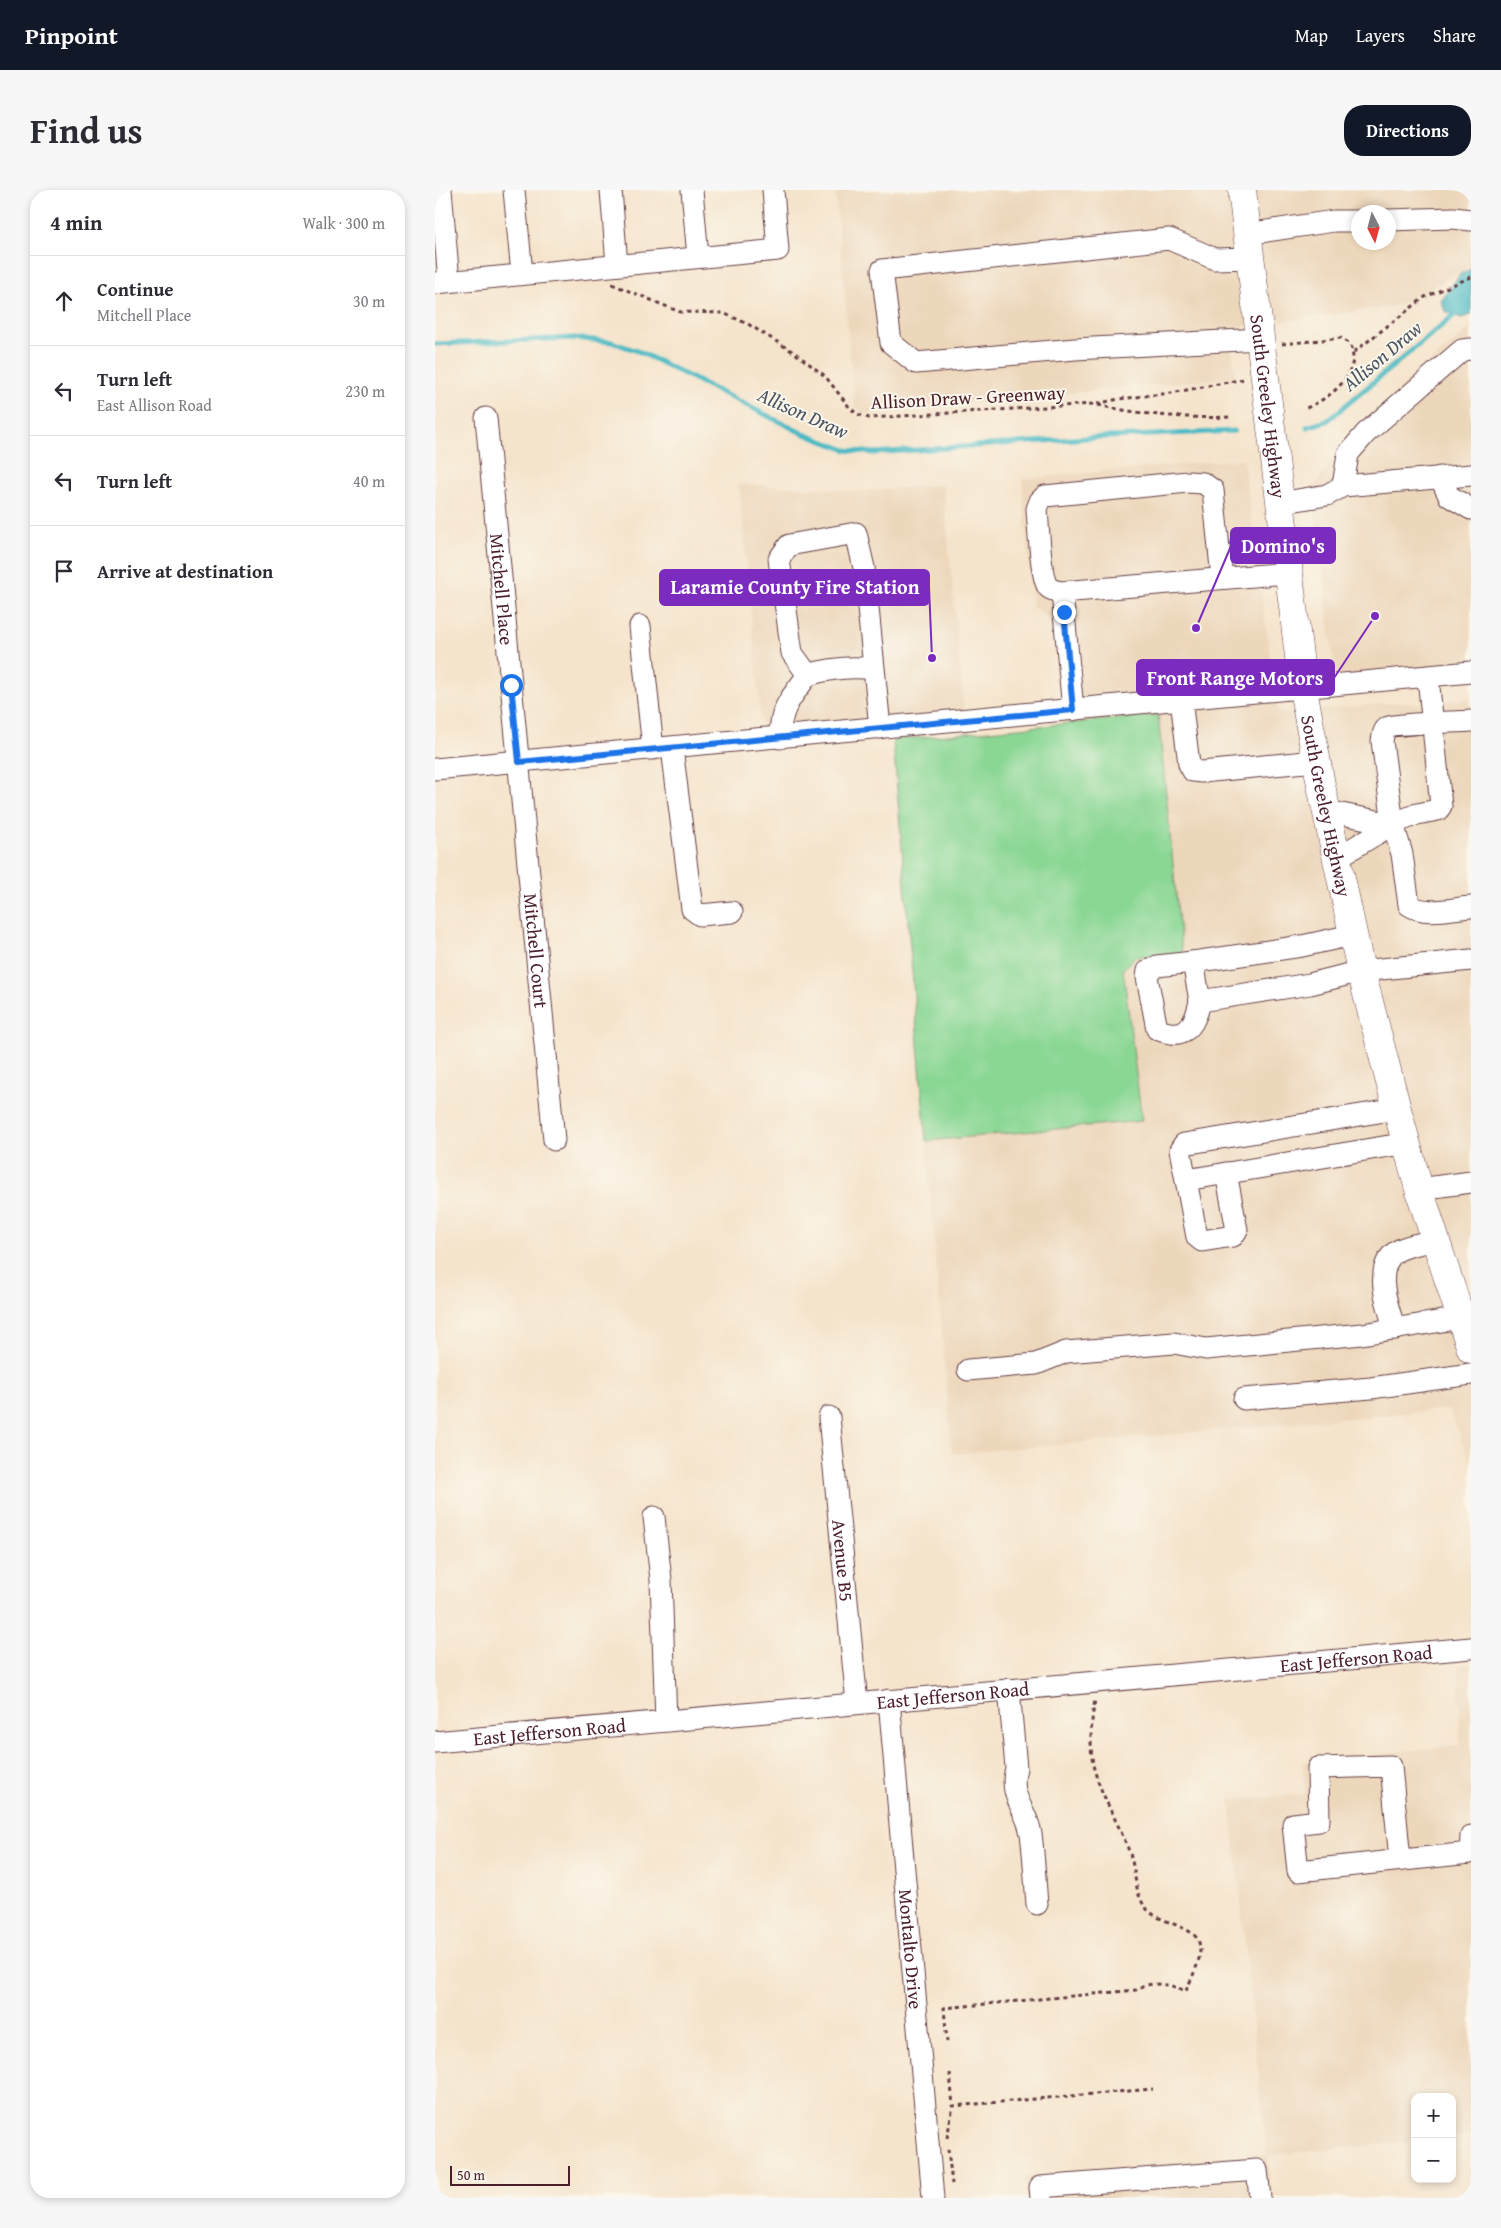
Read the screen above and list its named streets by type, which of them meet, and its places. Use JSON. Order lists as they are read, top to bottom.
{
  "streets": {
    "highway": ["South Greeley Highway"],
    "street": [
      "Mitchell Place",
      "Mitchell Court",
      "Avenue B5",
      "East Jefferson Road",
      "Montalto Drive"
    ],
    "path": ["Allison Draw - Greenway"]
  },
  "crossings": [
    ["Allison Draw - Greenway", "South Greeley Highway"],
    ["Mitchell Place", "Mitchell Court"],
    ["Avenue B5", "East Jefferson Road"],
    ["East Jefferson Road", "Montalto Drive"]
  ],
  "water": ["Allison Draw"],
  "places": ["Front Range Motors", "Domino's", "Laramie County Fire Station"],
  "scale_bar": "50 m",
  "north": "bottom",
  "page": {
    "header": "Pinpoint",
    "nav": ["Map", "Layers", "Share"],
    "title": "Find us",
    "buttons": "Directions",
    "heading": ["4 min", "Walk · 300 m"],
    "list": [
      ["Continue", "Mitchell Place", "30 m"],
      ["Turn left", "East Allison Road", "230 m"],
      ["Turn left", "40 m"],
      "Arrive at destination"
    ],
    "map_buttons": ["+", "−"],
    "scale": "50 m"
  }
}
